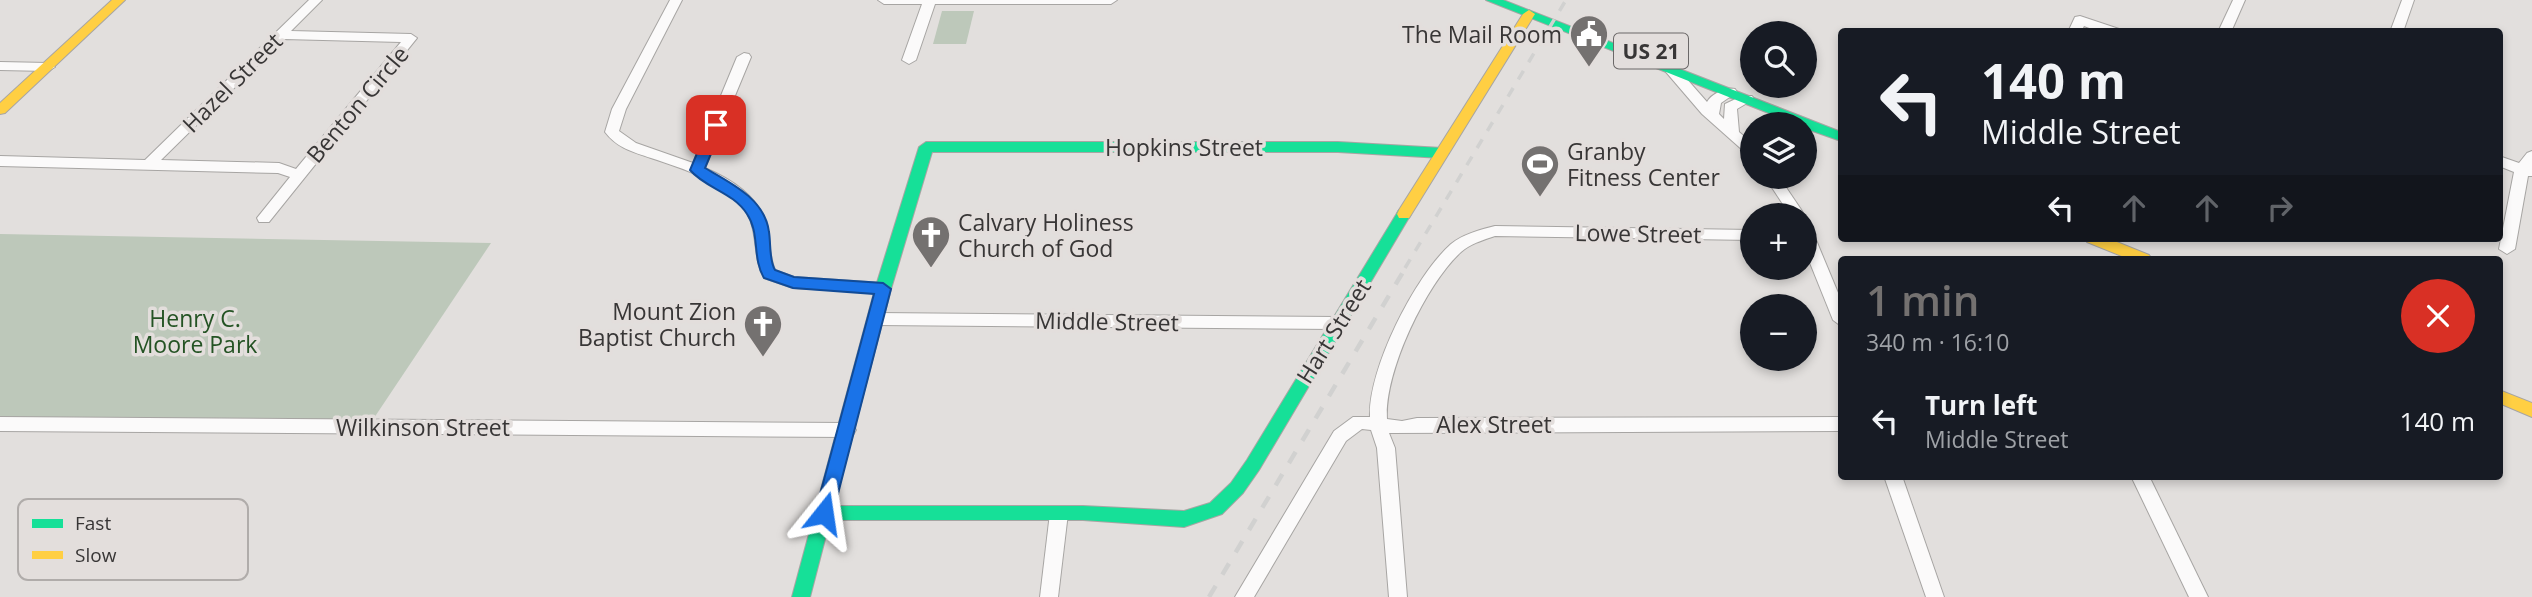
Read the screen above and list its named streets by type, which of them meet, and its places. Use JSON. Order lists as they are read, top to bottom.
{
  "streets": {
    "street": [
      "US 21",
      "Hazel Street",
      "Benton Circle",
      "Hopkins Street",
      "Lowe Street",
      "Middle Street",
      "Hart Street",
      "Alex Street",
      "Wilkinson Street"
    ]
  },
  "crossings": [
    ["US 21", "Hart Street"],
    ["Hazel Street", "Benton Circle"],
    ["Hopkins Street", "Hart Street"],
    ["Lowe Street", "Alex Street"],
    ["Middle Street", "Hart Street"]
  ],
  "parks": ["Henry C. Moore Park"],
  "places": {
    "public building": ["The Mail Room"],
    "sports": ["Granby Fitness Center"],
    "church": ["Calvary Holiness Church of God", "Mount Zion Baptist Church"]
  },
  "legend": ["Fast", "Slow"],
  "page": {
    "map_buttons": ["+", "−"],
    "turn": ["140 m", "Middle Street"],
    "heading": ["1 min", "340 m · 16:10"],
    "list": [
      {
        "name": "Turn left",
        "note": "Middle Street",
        "value": "140 m"
      }
    ]
  }
}
